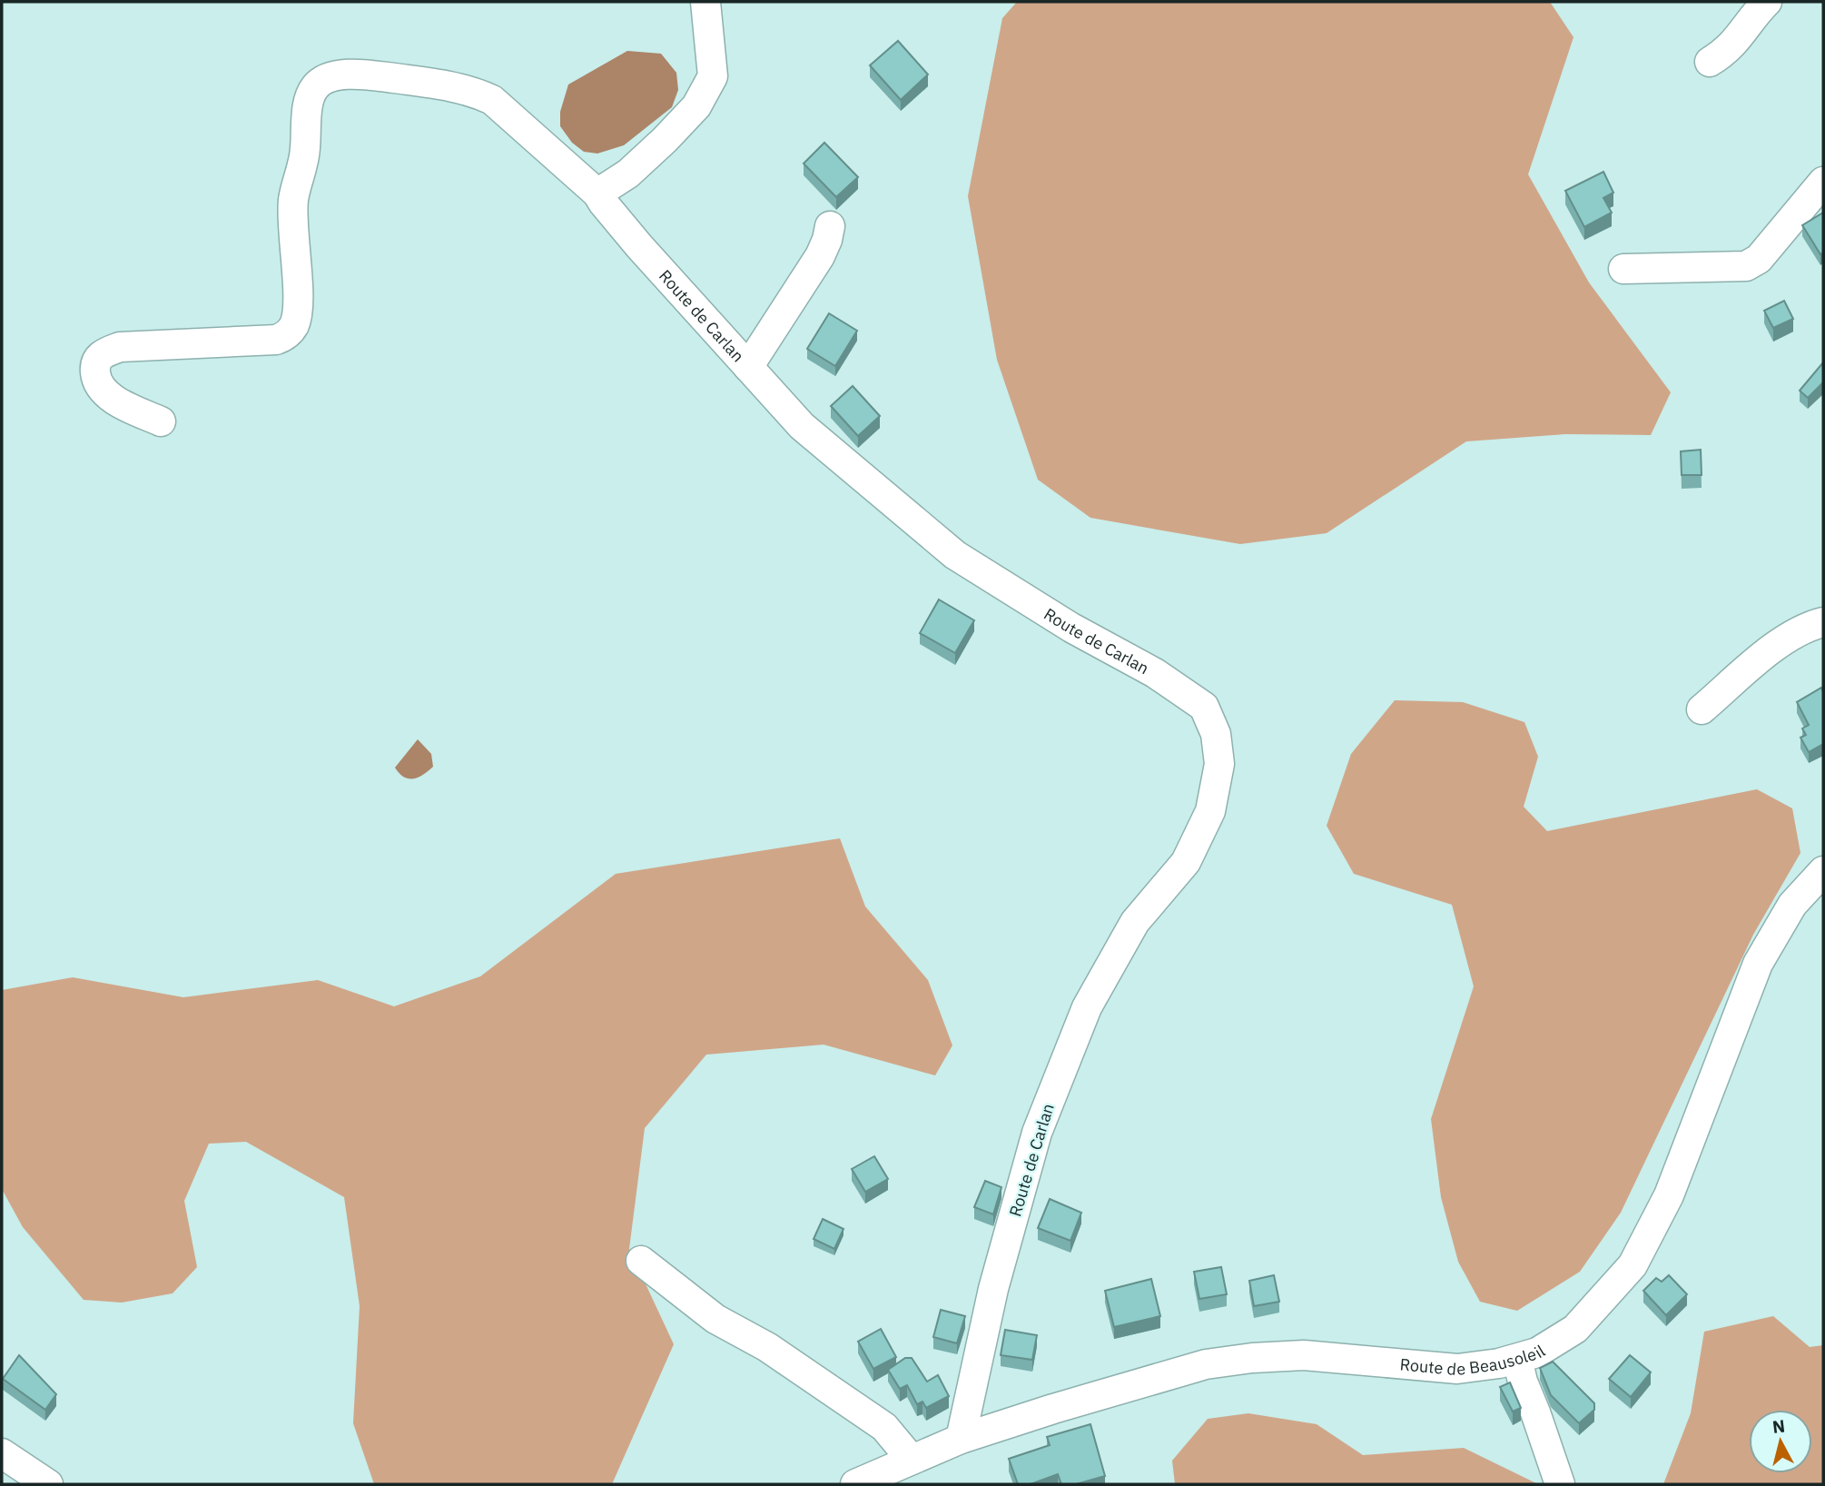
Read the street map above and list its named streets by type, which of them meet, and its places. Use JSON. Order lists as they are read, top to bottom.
{
  "streets": {
    "street": ["Route de Carlan", "Route de Beausoleil"]
  },
  "crossings": [
    ["Route de Carlan", "Route de Beausoleil"]
  ],
  "north": "top"
}
